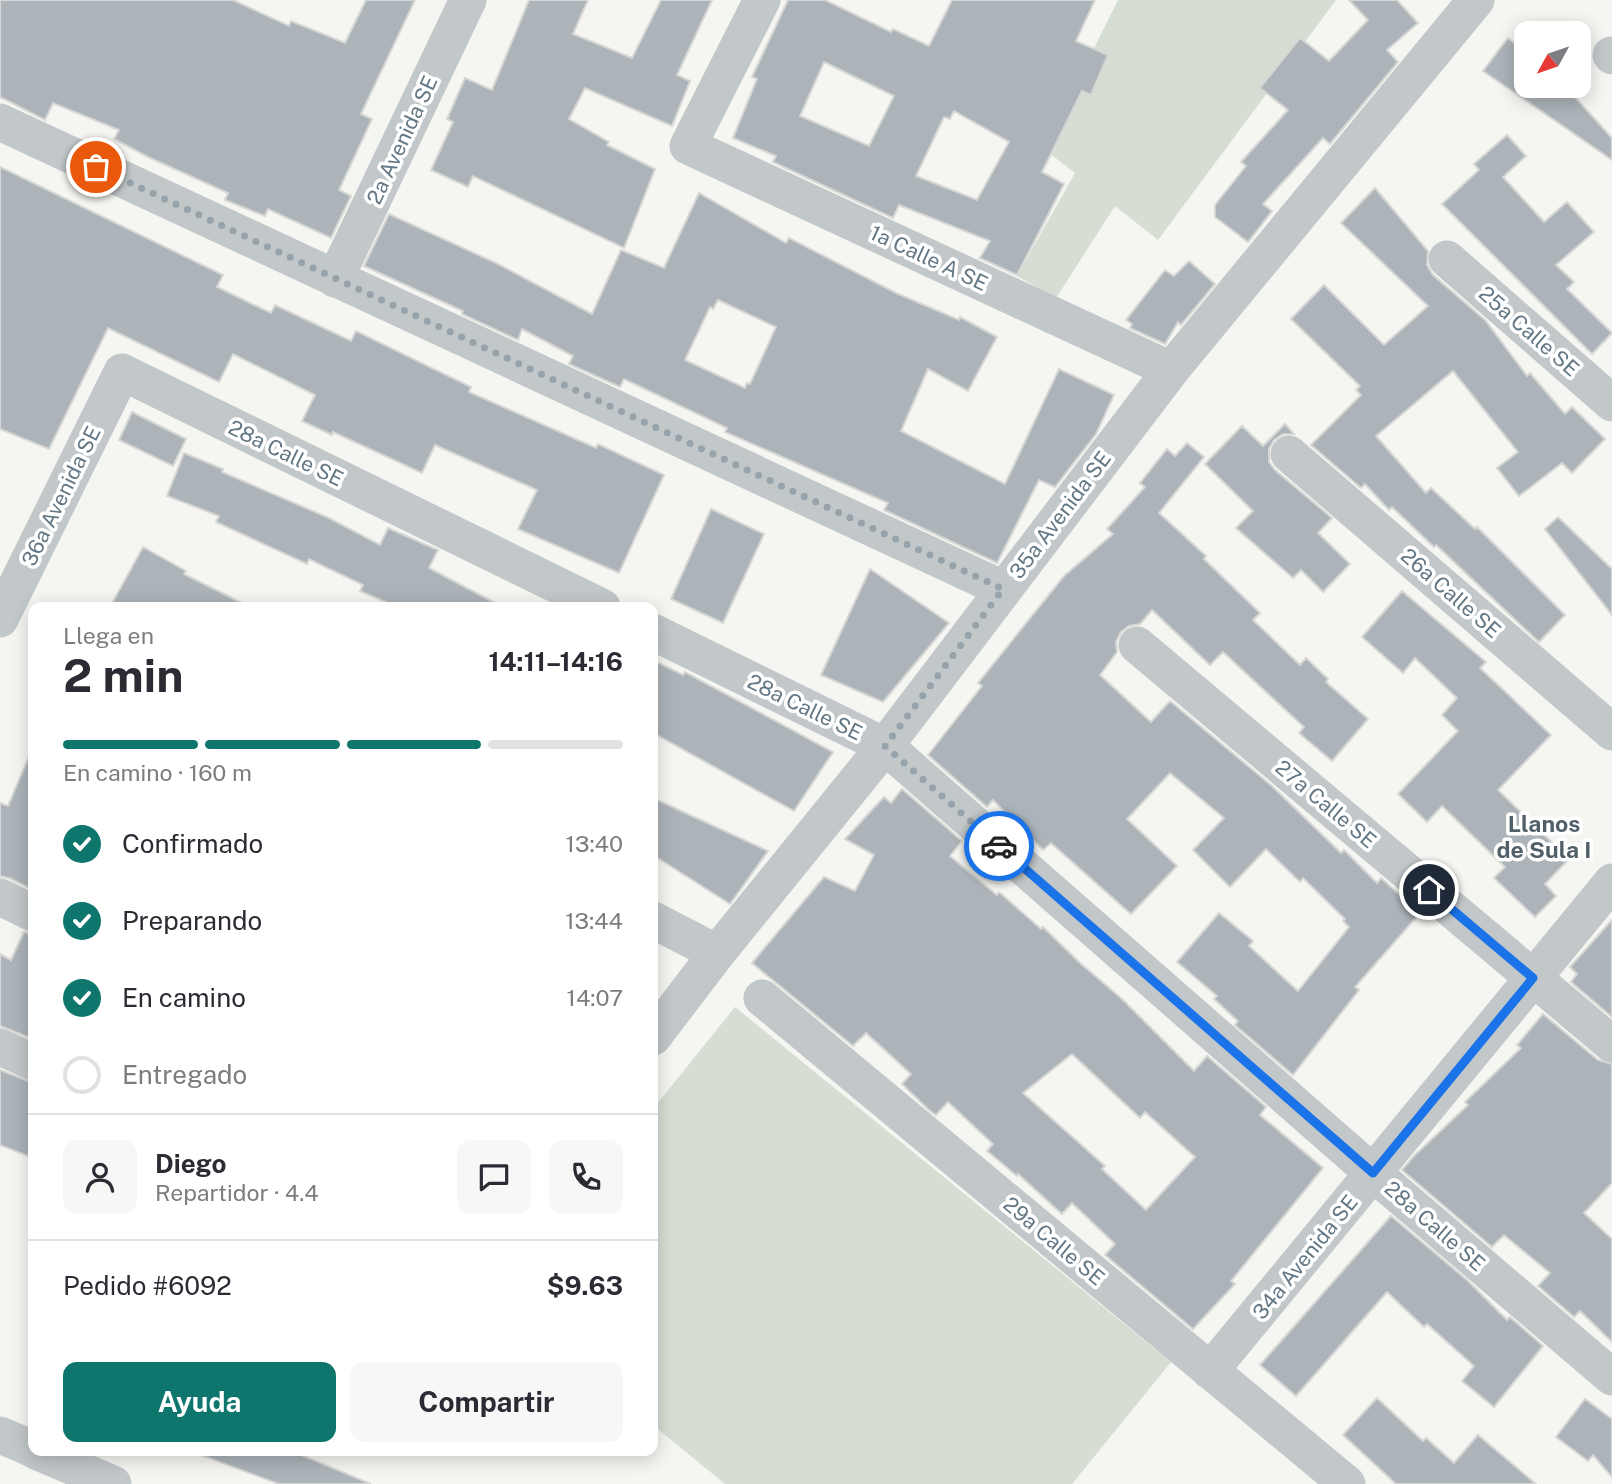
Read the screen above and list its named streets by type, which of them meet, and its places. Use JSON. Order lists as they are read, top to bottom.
{
  "streets": {
    "street": [
      "2a Avenida SE",
      "1a Calle A SE",
      "25a Calle SE",
      "28a Calle SE",
      "36a Avenida SE",
      "35a Avenida SE",
      "26a Calle SE",
      "27a Calle SE",
      "29a Calle SE",
      "34a Avenida SE"
    ]
  },
  "crossings": [
    ["1a Calle A SE", "35a Avenida SE"],
    ["28a Calle SE", "36a Avenida SE"],
    ["28a Calle SE", "35a Avenida SE"],
    ["28a Calle SE", "34a Avenida SE"],
    ["27a Calle SE", "34a Avenida SE"],
    ["29a Calle SE", "34a Avenida SE"]
  ],
  "districts": ["Llanos de Sula I"],
  "north": "bottom left",
  "page": {
    "heading": ["2 min", "Llega en", "14:11–14:16"],
    "panel": [
      "Diego",
      "Repartidor · 4.4",
      "Pedido #6092",
      "$9.63"
    ],
    "bar": "En camino · 160 m",
    "list": [
      ["Confirmado", "13:40"],
      ["Preparando", "13:44"],
      ["En camino", "14:07"],
      "Entregado"
    ],
    "buttons": ["Ayuda", "Compartir"]
  }
}
